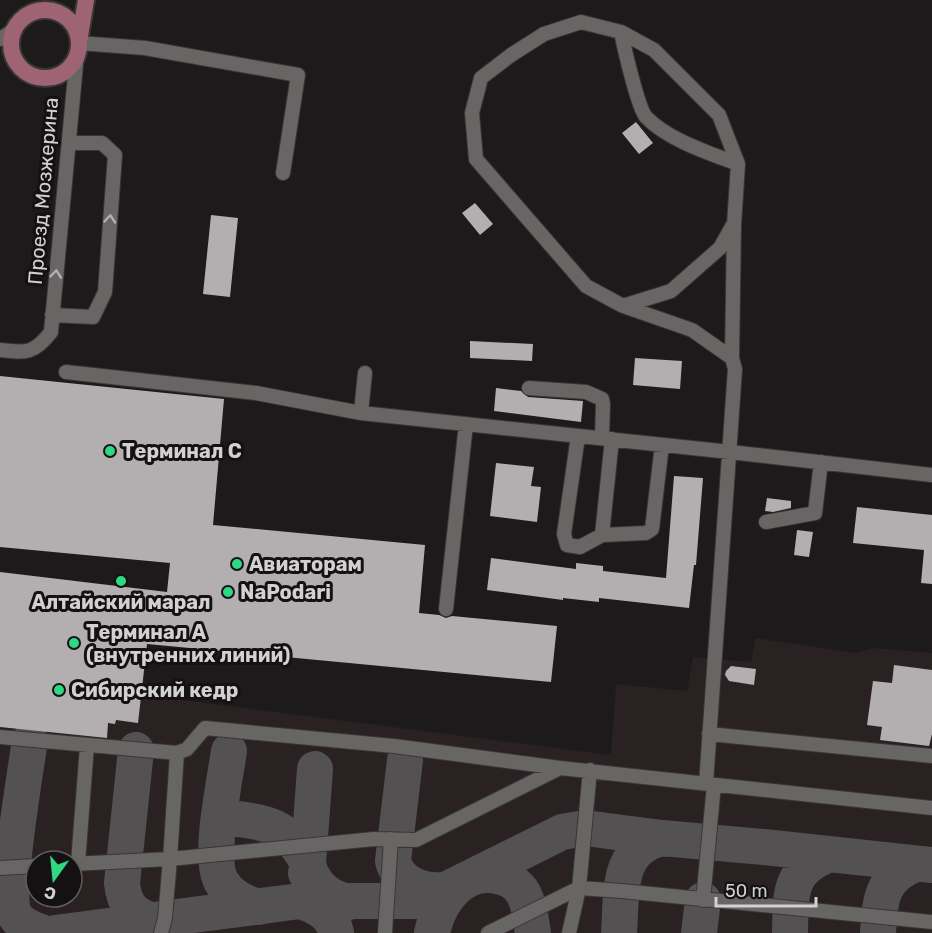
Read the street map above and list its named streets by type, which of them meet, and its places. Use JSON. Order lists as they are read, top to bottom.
{
  "streets": {
    "main road": ["Проезд Мозжерина"]
  },
  "one_way": ["Проезд Мозжерина"],
  "places": [
    "Терминал С",
    "Авиаторам",
    "Алтайский марал",
    "NaPodari",
    "Терминал А (внутренних линий)",
    "Сибирский кедр"
  ],
  "scale_bar": "50 m",
  "north": "bottom"
}
